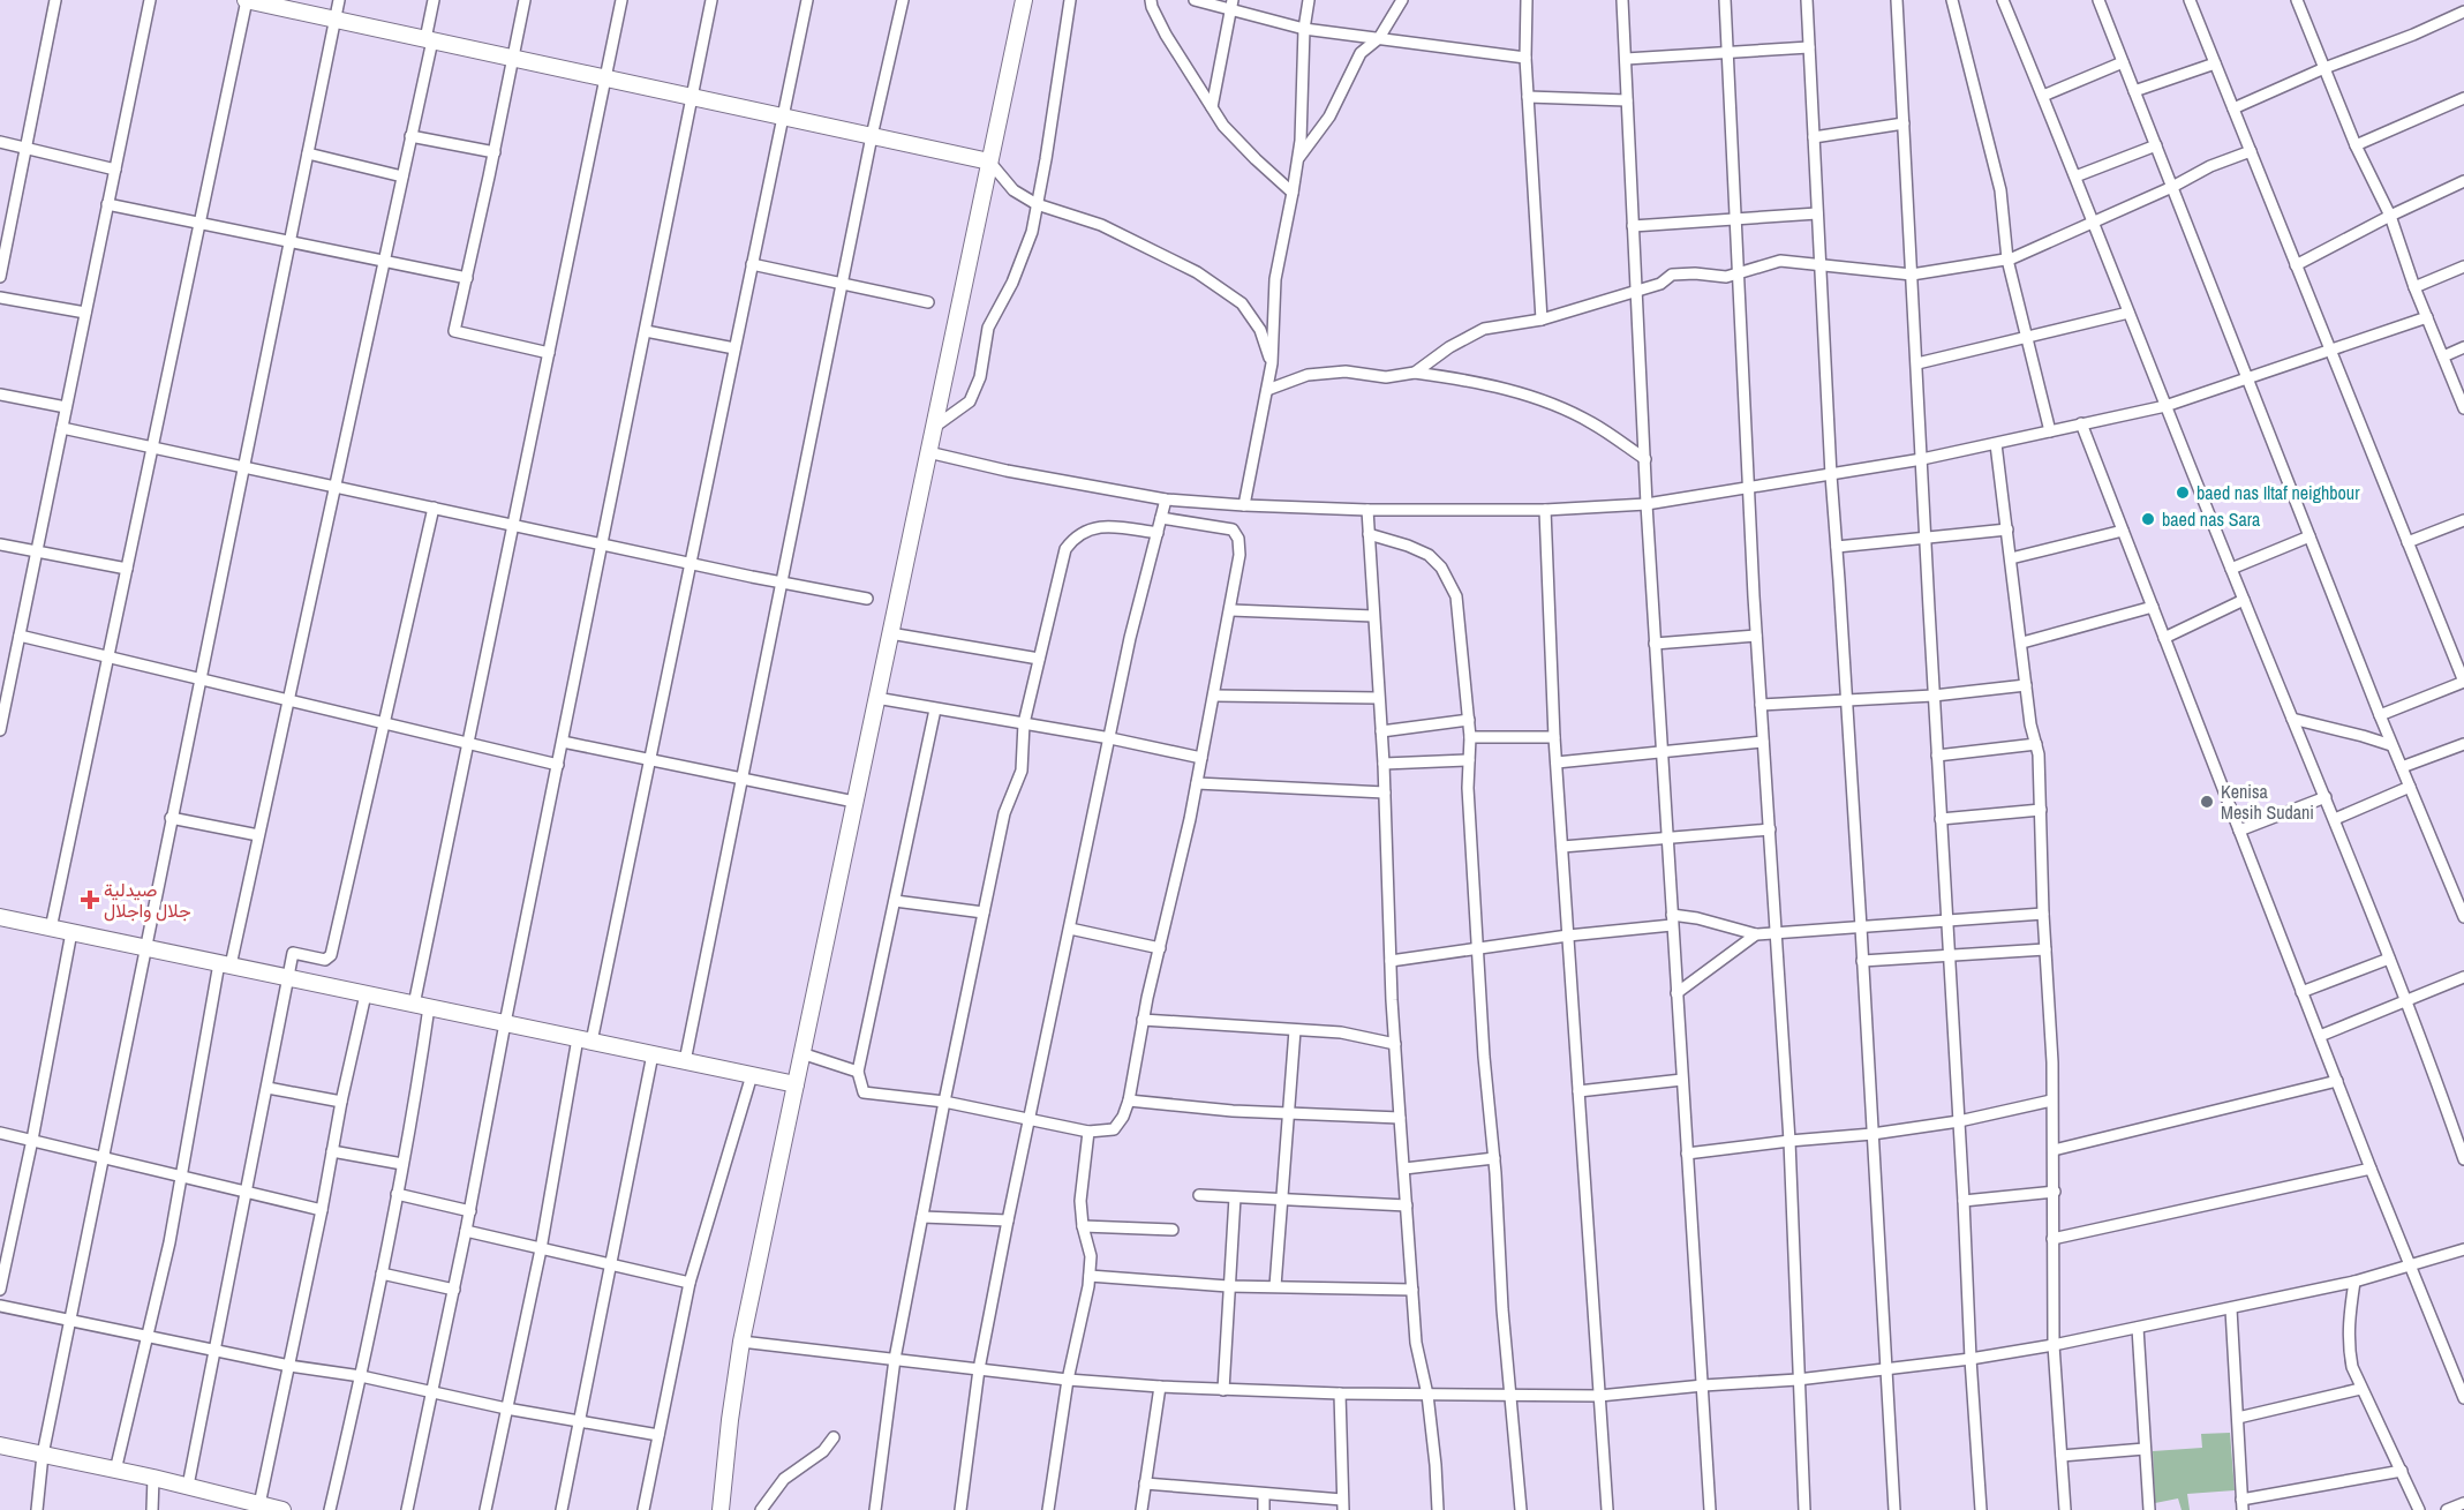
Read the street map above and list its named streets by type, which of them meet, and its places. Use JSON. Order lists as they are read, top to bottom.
{
  "places": {
    "other": ["baed nas Iltaf neighbour", "baed nas Sara", "Kenisa Mesih Sudani"],
    "health": ["صيدلية جلال واجلال"]
  }
}
